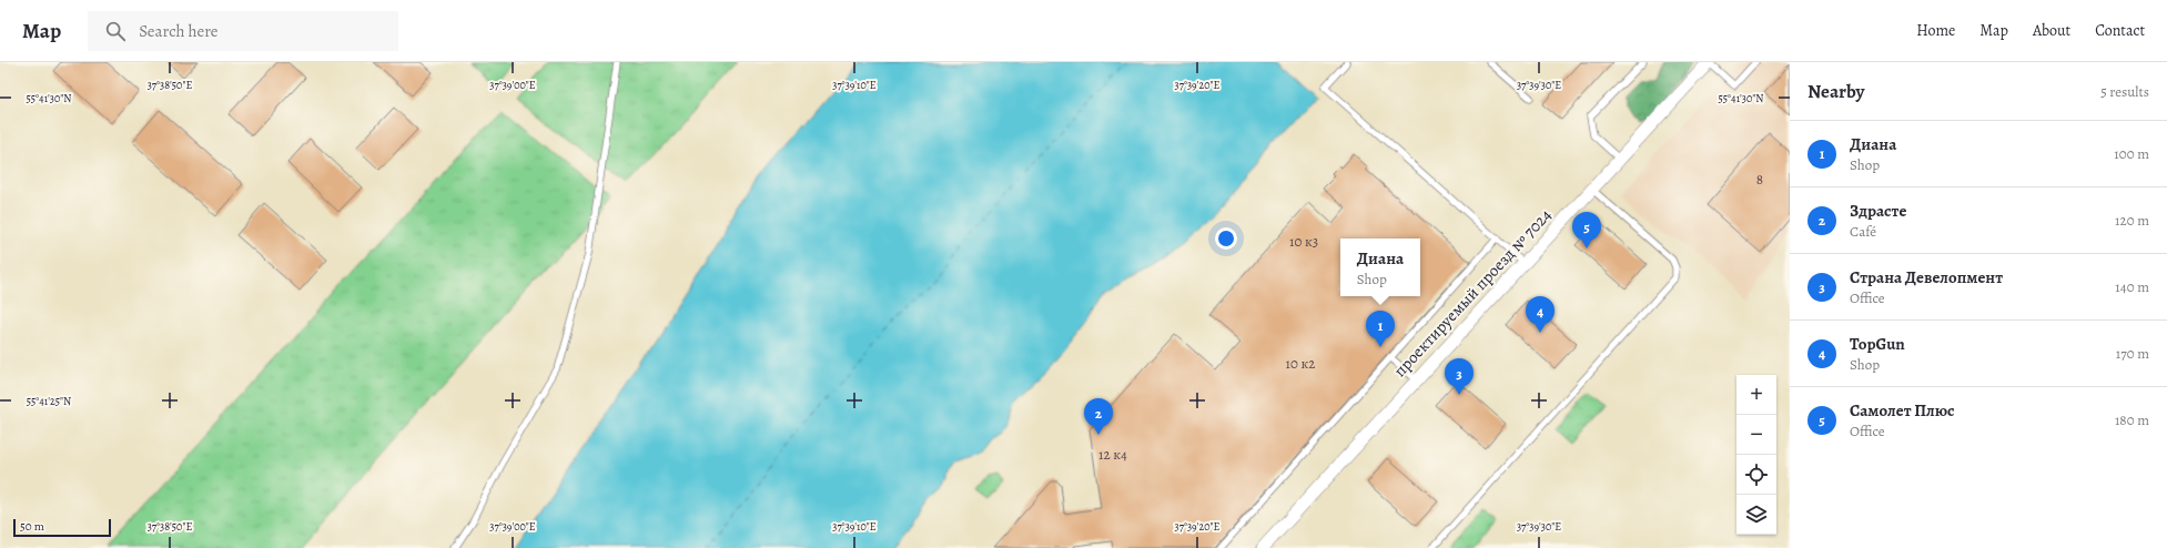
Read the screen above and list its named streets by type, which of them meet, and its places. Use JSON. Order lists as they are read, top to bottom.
{
  "streets": {
    "street": ["проектируемый проезд № 7024"]
  },
  "house_numbers": [
    "8",
    "10 к3",
    "10 к2",
    "12 к4"
  ],
  "scale_bar": "50 m",
  "page": {
    "header": "Map",
    "search": "Search here",
    "nav": [
      "Home",
      "Map",
      "About",
      "Contact"
    ],
    "heading": ["Nearby", "5 results"],
    "list": [
      {
        "mark": "1",
        "name": "Диана",
        "note": "Shop",
        "value": "100 m"
      },
      {
        "mark": "2",
        "name": "Здрасте",
        "note": "Café",
        "value": "120 m"
      },
      {
        "mark": "3",
        "name": "Страна Девелопмент",
        "note": "Office",
        "value": "140 m"
      },
      {
        "mark": "4",
        "name": "TopGun",
        "note": "Shop",
        "value": "170 m"
      },
      {
        "mark": "5",
        "name": "Самолет Плюс",
        "note": "Office",
        "value": "180 m"
      }
    ],
    "pins": [
      "5",
      "4",
      "1",
      "3",
      "2"
    ],
    "popup": ["Диана", "Shop"],
    "map_buttons": ["+", "−"],
    "scale": "50 m"
  },
  "coordinates": [
    "37°38'50\"E",
    "37°39'00\"E",
    "37°39'10\"E",
    "37°39'20\"E",
    "37°39'30\"E",
    "55°41'30\"N",
    "55°41'25\"N"
  ]
}
